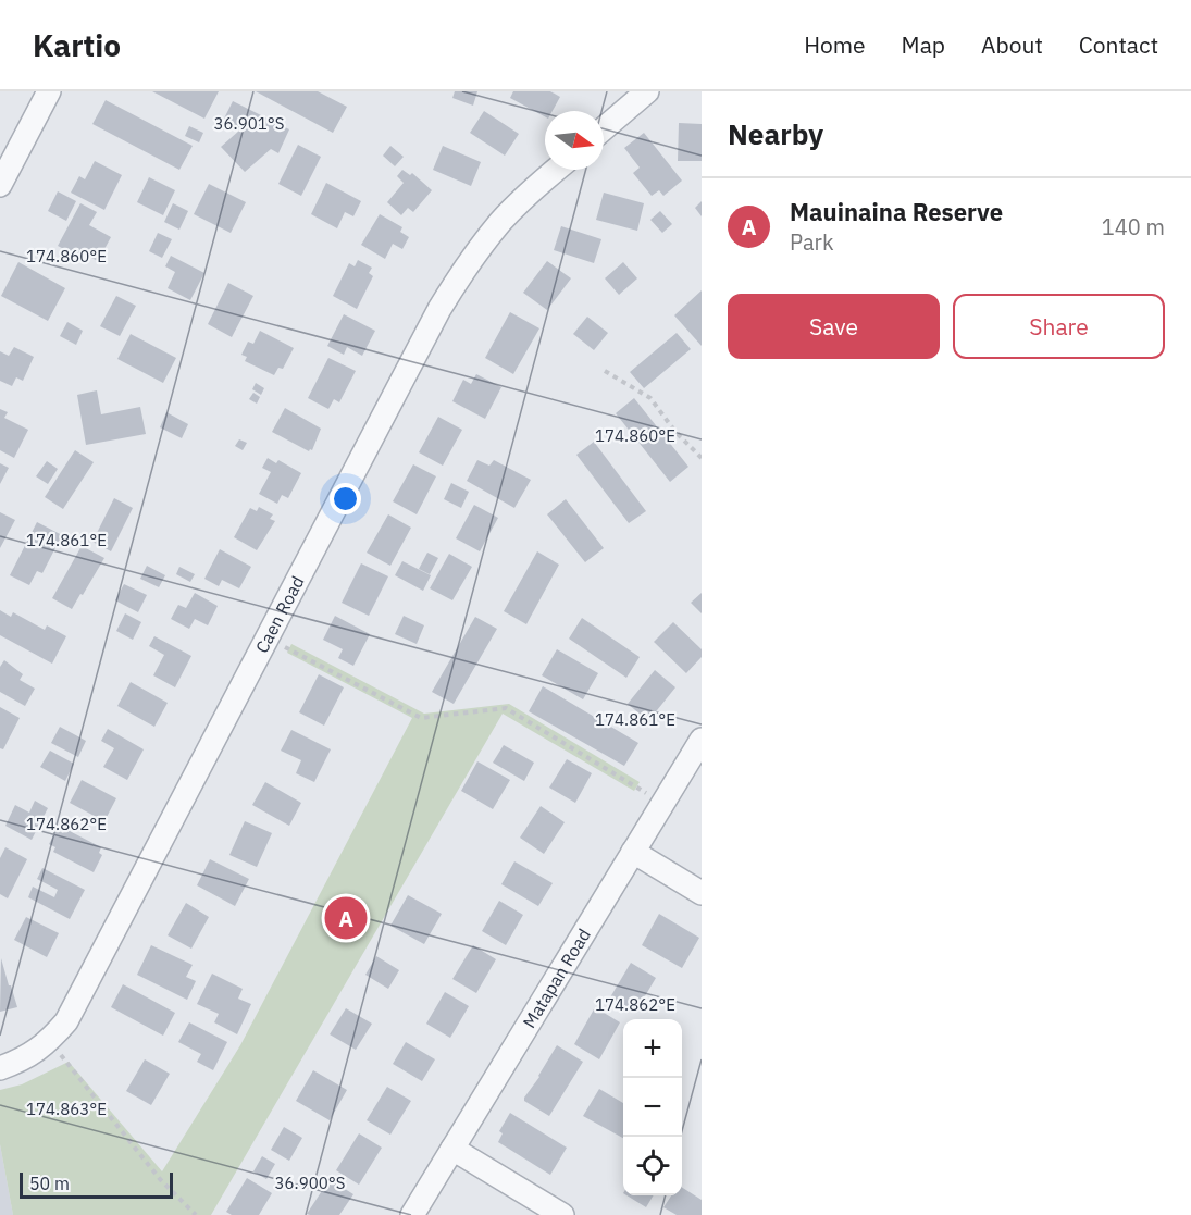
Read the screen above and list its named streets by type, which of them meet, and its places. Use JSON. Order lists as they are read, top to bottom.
{
  "streets": {
    "street": ["Caen Road", "Matapan Road"]
  },
  "scale_bar": "50 m",
  "north": "right",
  "page": {
    "header": "Kartio",
    "nav": [
      "Home",
      "Map",
      "About",
      "Contact"
    ],
    "heading": "Nearby",
    "list": [
      {
        "mark": "A",
        "name": "Mauinaina Reserve",
        "note": "Park",
        "value": "140 m"
      }
    ],
    "buttons": ["Save", "Share"],
    "pins": "A",
    "map_buttons": ["+", "−"],
    "scale": "50 m"
  },
  "coordinates": [
    "36.901°S",
    "174.860°E",
    "174.861°E",
    "174.862°E",
    "174.863°E",
    "36.900°S"
  ]
}
